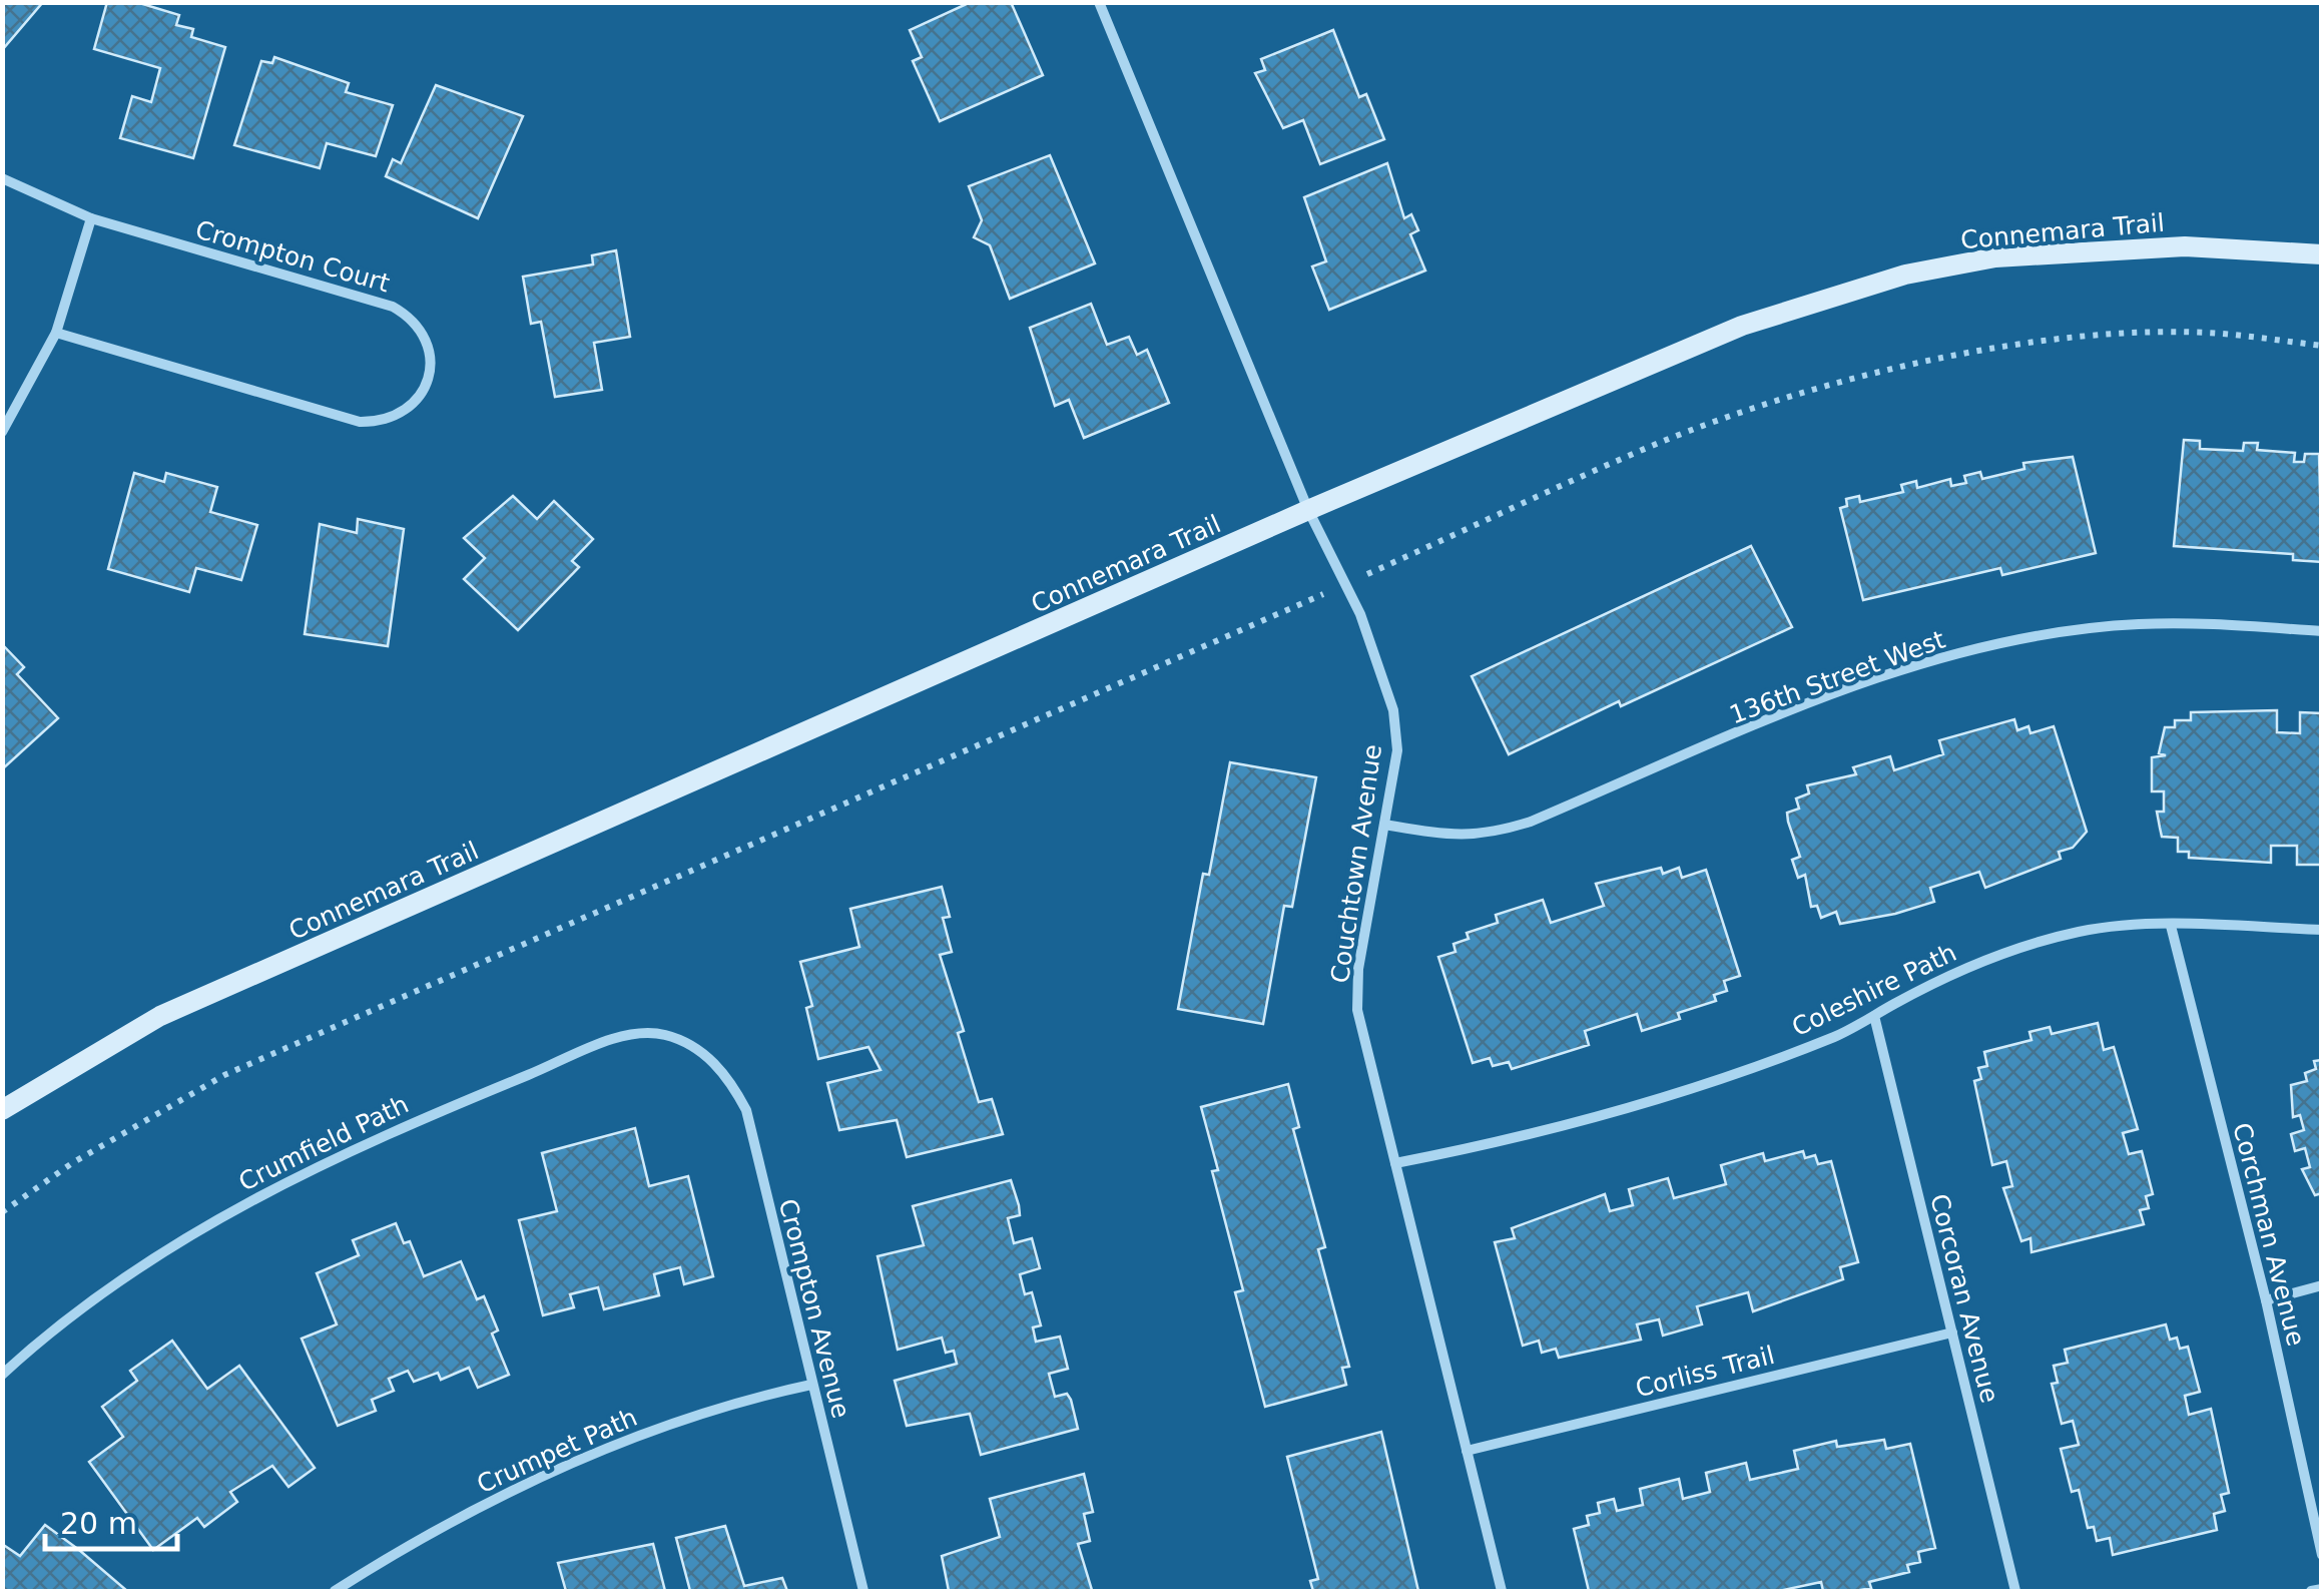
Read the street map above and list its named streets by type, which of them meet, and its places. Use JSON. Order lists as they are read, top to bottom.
{
  "streets": {
    "street": [
      "Connemara Trail",
      "Crompton Court",
      "136th Street West",
      "Couchtown Avenue",
      "Coleshire Path",
      "Crumfield Path",
      "Corchman Avenue",
      "Corcoran Avenue",
      "Crompton Avenue",
      "Corliss Trail",
      "Crumpet Path"
    ]
  },
  "crossings": [
    ["Connemara Trail", "Couchtown Avenue"],
    ["136th Street West", "Couchtown Avenue"],
    ["Couchtown Avenue", "Coleshire Path"],
    ["Couchtown Avenue", "Corliss Trail"],
    ["Coleshire Path", "Corchman Avenue"],
    ["Coleshire Path", "Corcoran Avenue"],
    ["Crumfield Path", "Crompton Avenue"],
    ["Corcoran Avenue", "Corliss Trail"],
    ["Crompton Avenue", "Crumpet Path"]
  ],
  "scale_bar": "20 m"
}
